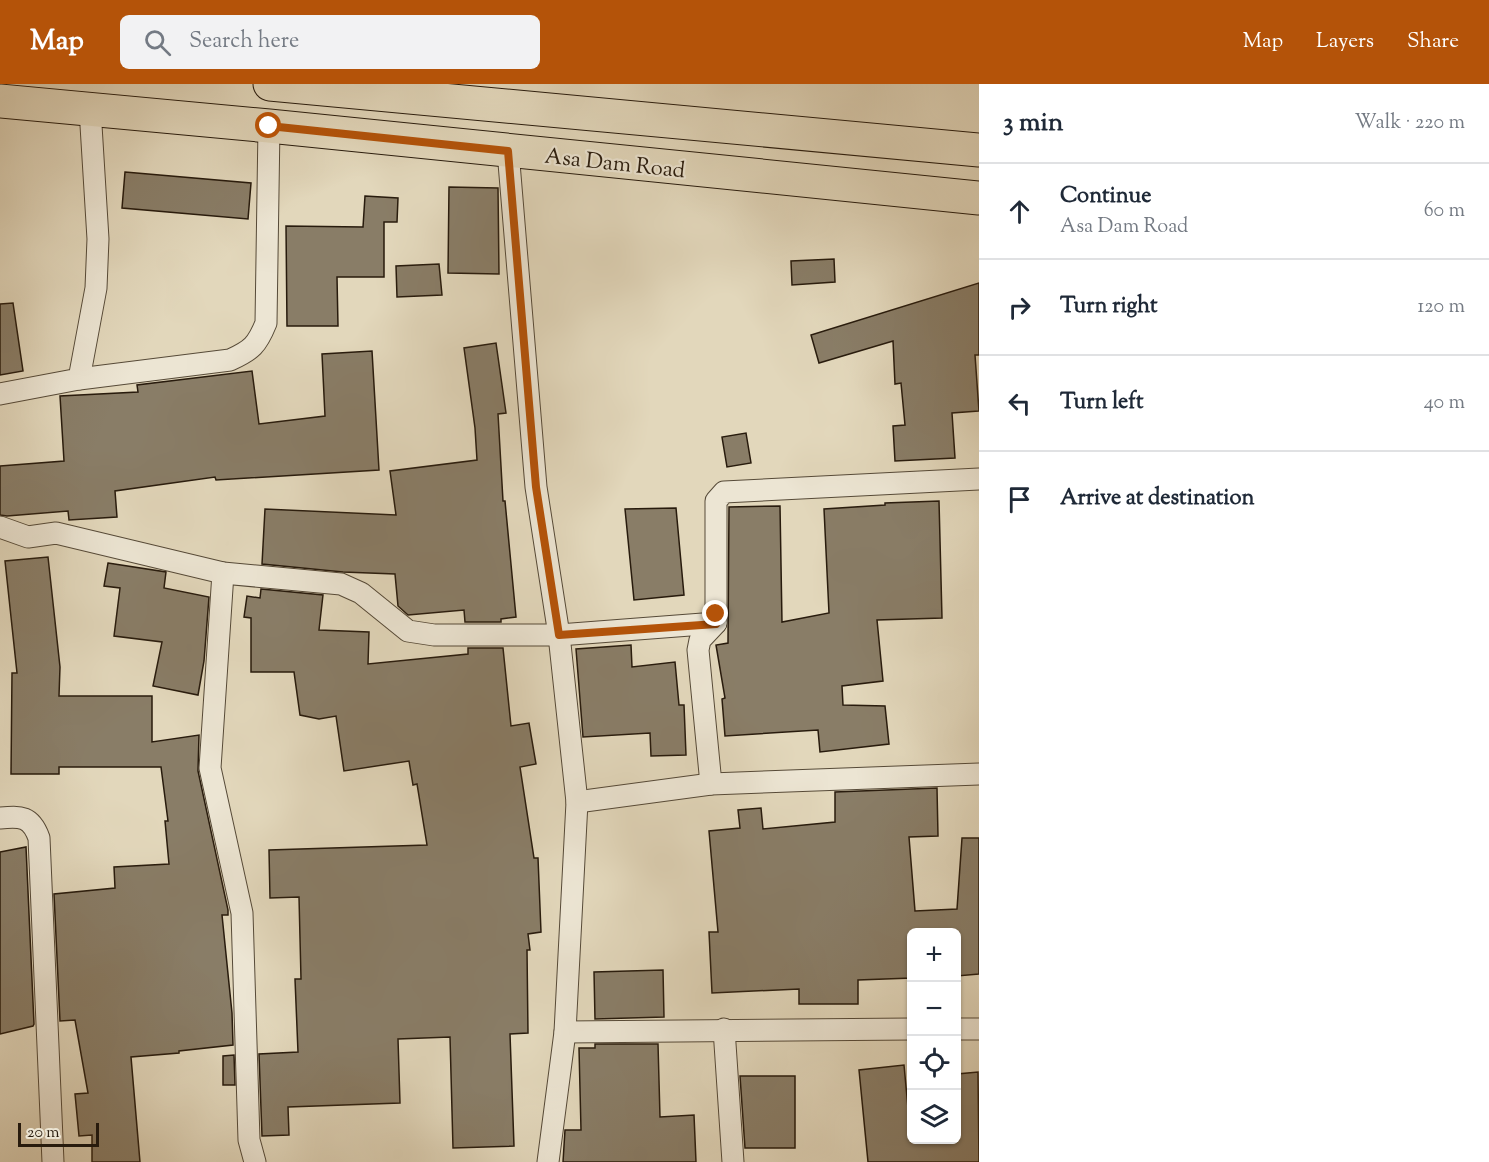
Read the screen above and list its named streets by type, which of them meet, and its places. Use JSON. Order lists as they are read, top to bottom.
{
  "streets": {
    "main road": ["Asa Dam Road"]
  },
  "scale_bar": "20 m",
  "page": {
    "header": "Map",
    "search": "Search here",
    "nav": ["Map", "Layers", "Share"],
    "heading": ["3 min", "Walk · 220 m"],
    "list": [
      ["Continue", "Asa Dam Road", "60 m"],
      ["Turn right", "120 m"],
      ["Turn left", "40 m"],
      "Arrive at destination"
    ],
    "map_buttons": ["+", "−"],
    "scale": "20 m"
  }
}
